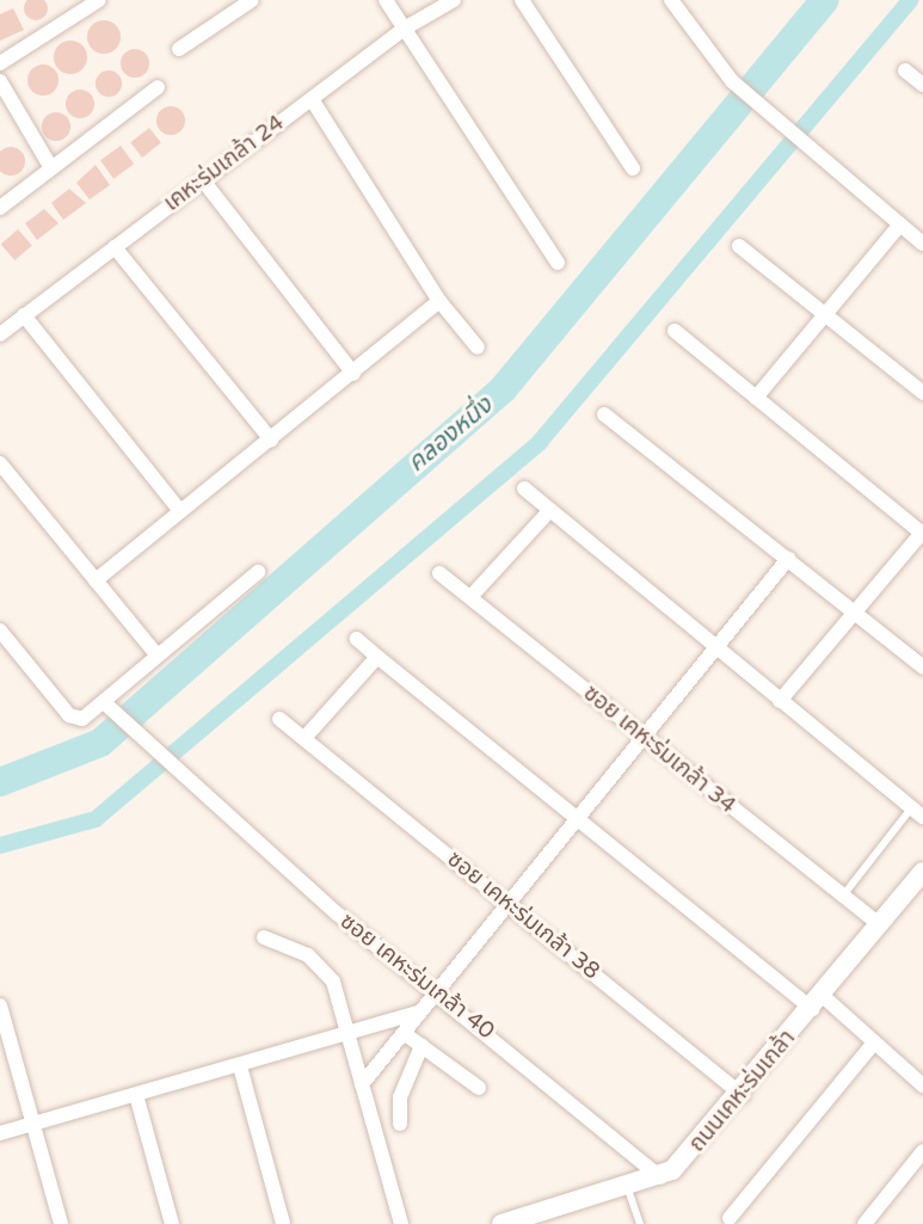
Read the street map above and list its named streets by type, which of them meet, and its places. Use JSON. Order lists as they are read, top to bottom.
{
  "streets": {
    "street": [
      "เคหะร่มเกล้า 24",
      "ซอย เคหะร่มเกล้า 34",
      "ซอย เคหะร่มเกล้า 38",
      "ซอย เคหะร่มเกล้า 40",
      "ถนนเคหะร่มเกล้า"
    ]
  },
  "crossings": [
    ["ซอย เคหะร่มเกล้า 34", "ถนนเคหะร่มเกล้า"],
    ["ซอย เคหะร่มเกล้า 38", "ถนนเคหะร่มเกล้า"],
    ["ซอย เคหะร่มเกล้า 40", "ถนนเคหะร่มเกล้า"]
  ],
  "water": ["คลองหนึ่ง"]
}
